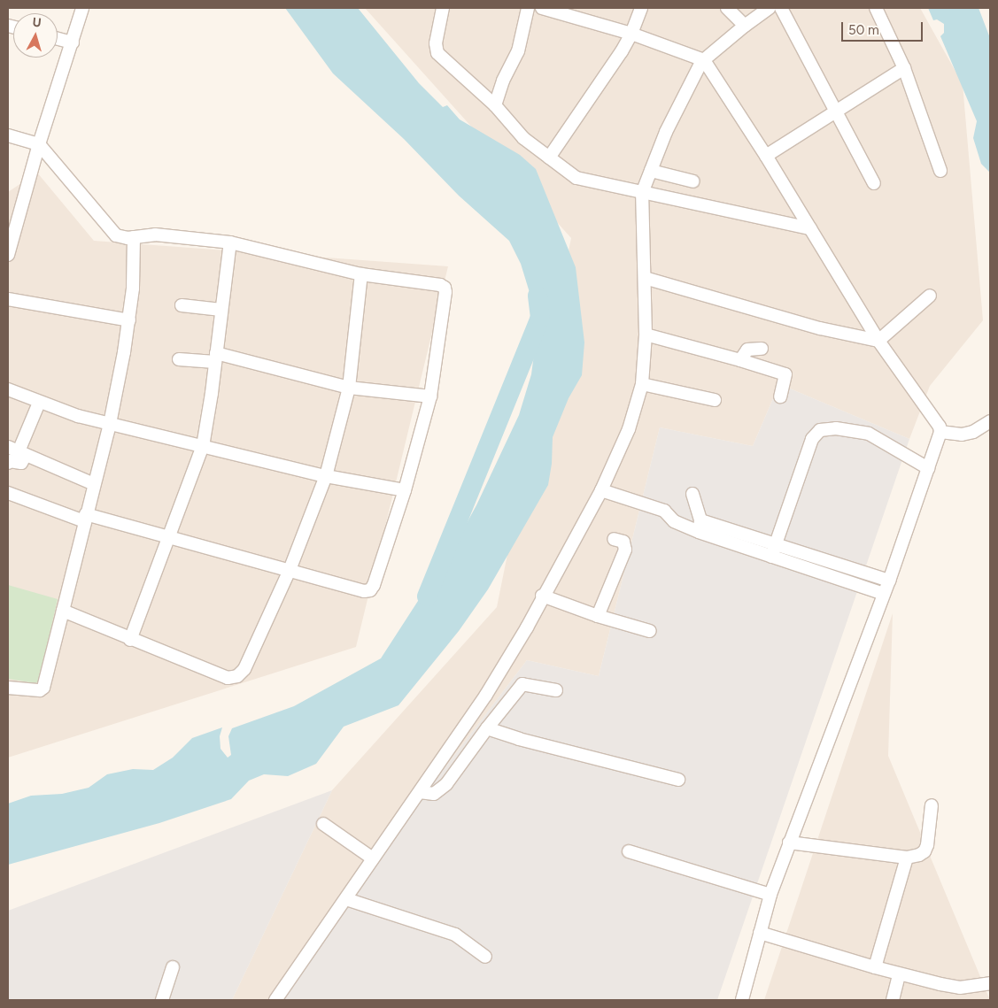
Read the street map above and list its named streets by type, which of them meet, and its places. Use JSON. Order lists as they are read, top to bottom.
{
  "scale_bar": "50 m",
  "north": "top"
}
